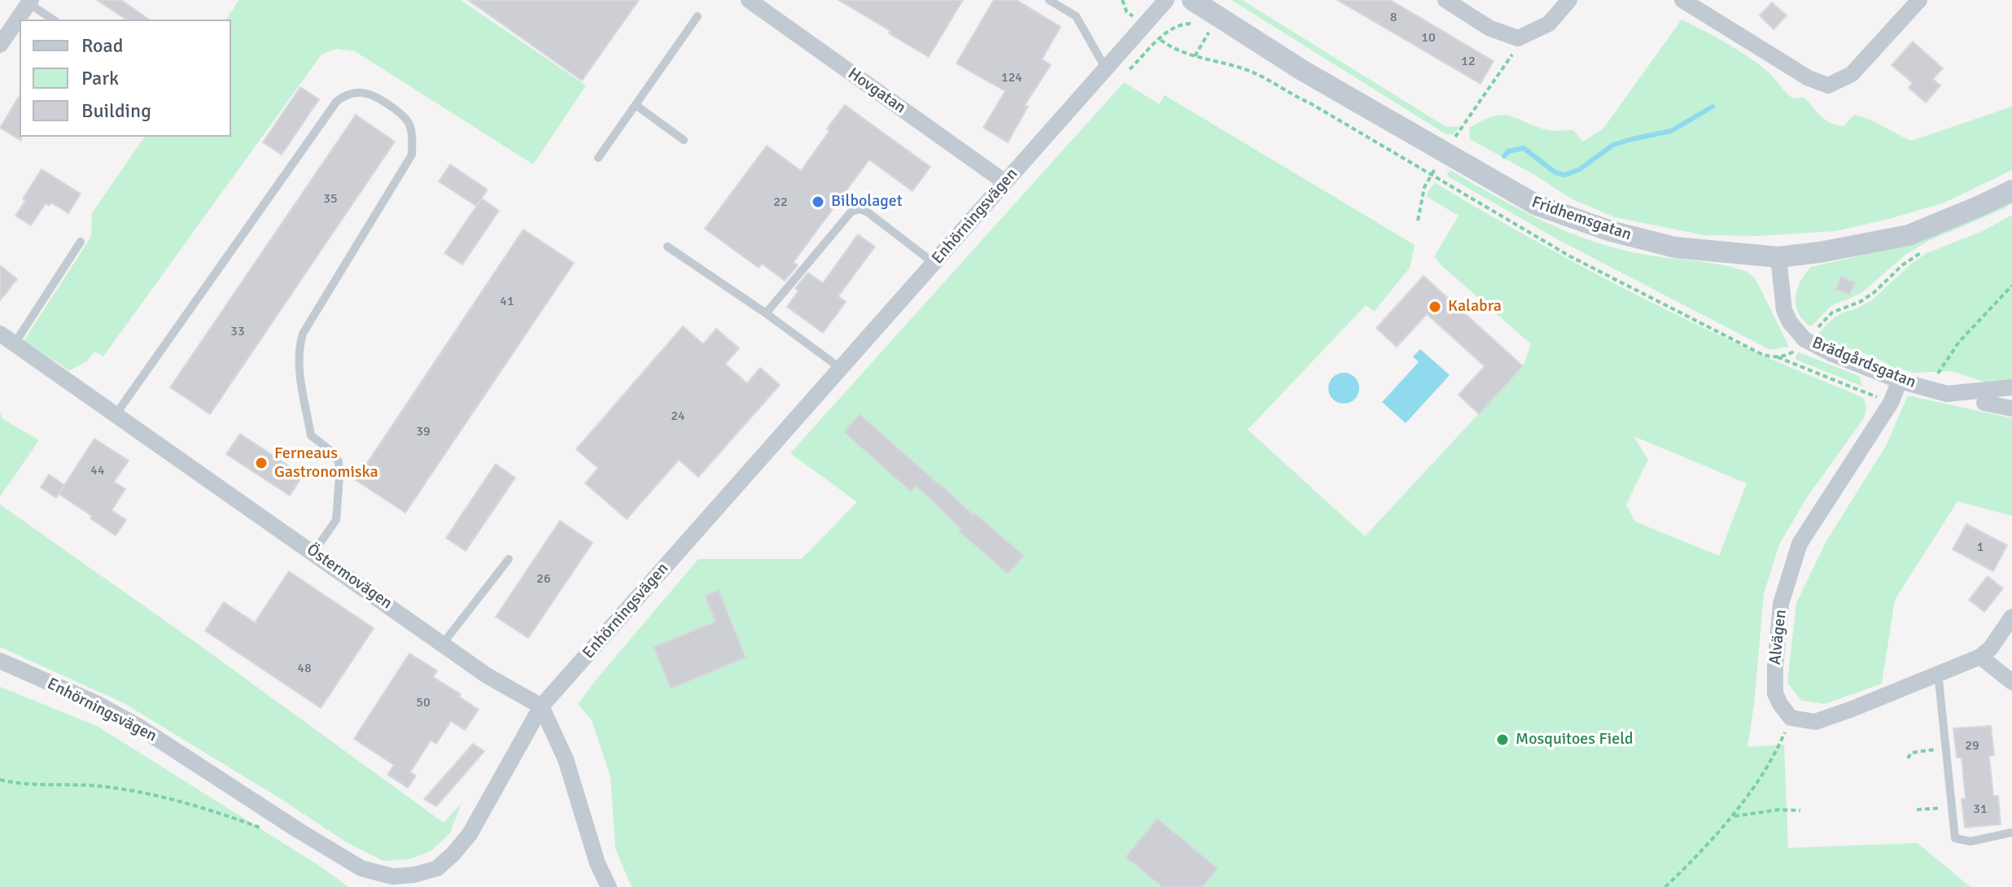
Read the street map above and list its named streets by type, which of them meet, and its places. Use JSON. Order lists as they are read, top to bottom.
{
  "streets": {
    "street": [
      "Hovgatan",
      "Enhörningsvägen",
      "Fridhemsgatan",
      "Brädgårdsgatan",
      "Östermovägen",
      "Alvägen"
    ]
  },
  "crossings": [
    ["Hovgatan", "Enhörningsvägen"],
    ["Enhörningsvägen", "Östermovägen"],
    ["Fridhemsgatan", "Brädgårdsgatan"],
    ["Brädgårdsgatan", "Alvägen"]
  ],
  "places": [
    "Bilbolaget",
    "Kalabra",
    "Ferneaus Gastronomiska",
    "Mosquitoes Field"
  ],
  "house_numbers": [
    "8",
    "10",
    "12",
    "124",
    "35",
    "22",
    "41",
    "33",
    "24",
    "39",
    "44",
    "1",
    "26",
    "48",
    "50",
    "29",
    "31"
  ],
  "legend": ["Road", "Park", "Building"]
}
